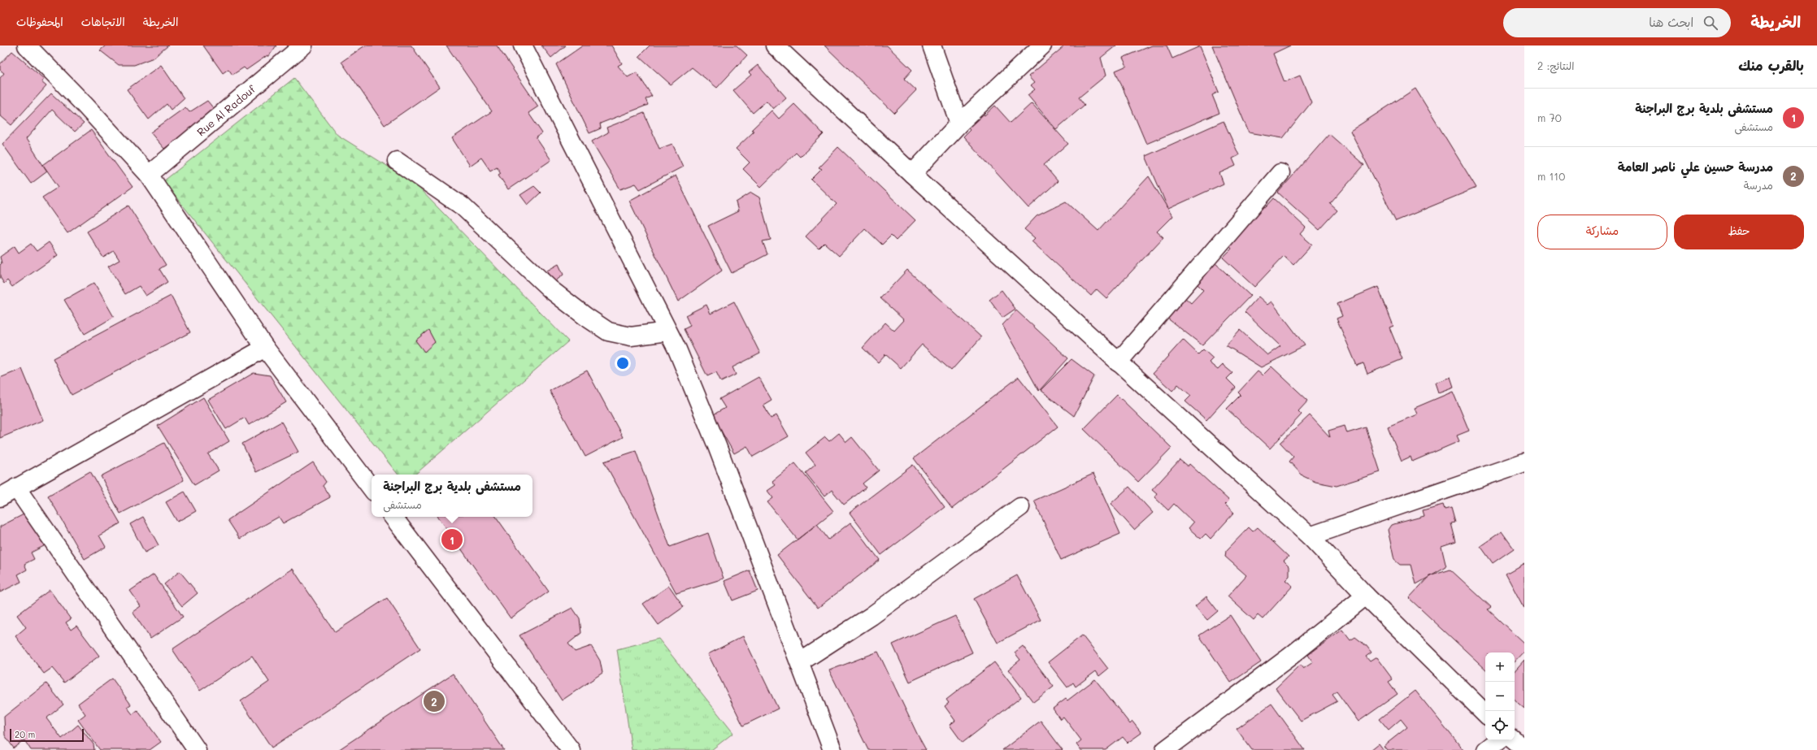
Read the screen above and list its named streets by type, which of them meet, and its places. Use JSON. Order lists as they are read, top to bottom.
{
  "streets": {
    "street": ["Rue Al Radouf"]
  },
  "scale_bar": "20 m",
  "page": {
    "header": "الخريطة",
    "search": "ابحث هنا",
    "nav": ["الخريطة", "الاتجاهات", "المحفوظات"],
    "heading": ["بالقرب منك", "النتائج: 2"],
    "list": [
      {
        "mark": "1",
        "name": "مستشفی بلدیة برج البراجنة",
        "note": "مستشفى",
        "value": "70 m"
      },
      {
        "mark": "2",
        "name": "مدرسة حسين علي ناصر العامة",
        "note": "مدرسة",
        "value": "110 m"
      }
    ],
    "buttons": ["حفظ", "مشاركة"],
    "popup": ["مستشفی بلدیة برج البراجنة", "مستشفى"],
    "pins": ["1", "2"],
    "map_buttons": ["+", "−"],
    "scale": "20 m"
  }
}
